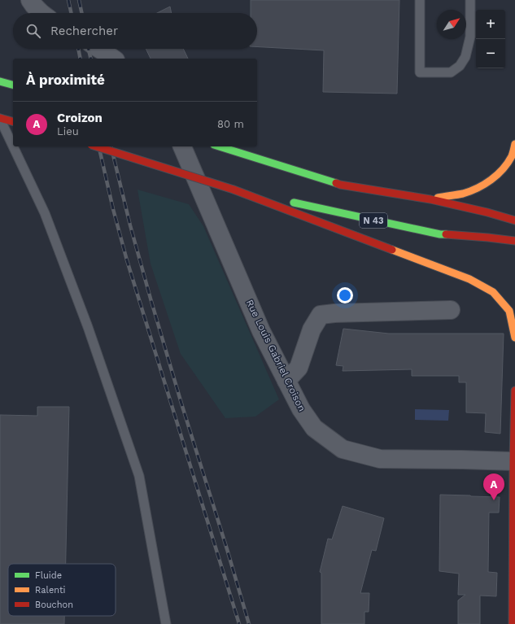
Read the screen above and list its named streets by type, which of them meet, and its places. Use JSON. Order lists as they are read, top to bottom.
{
  "streets": {
    "main road": ["N 43"],
    "street": ["Rue Louis Gabriel Croison"]
  },
  "legend": ["Fluide", "Ralenti", "Bouchon"],
  "north": "top right",
  "page": {
    "map_buttons": ["+", "−"],
    "search": "Rechercher",
    "heading": "À proximité",
    "list": [
      {
        "mark": "A",
        "name": "Croizon",
        "note": "Lieu",
        "value": "80 m"
      }
    ],
    "pins": "A"
  }
}
